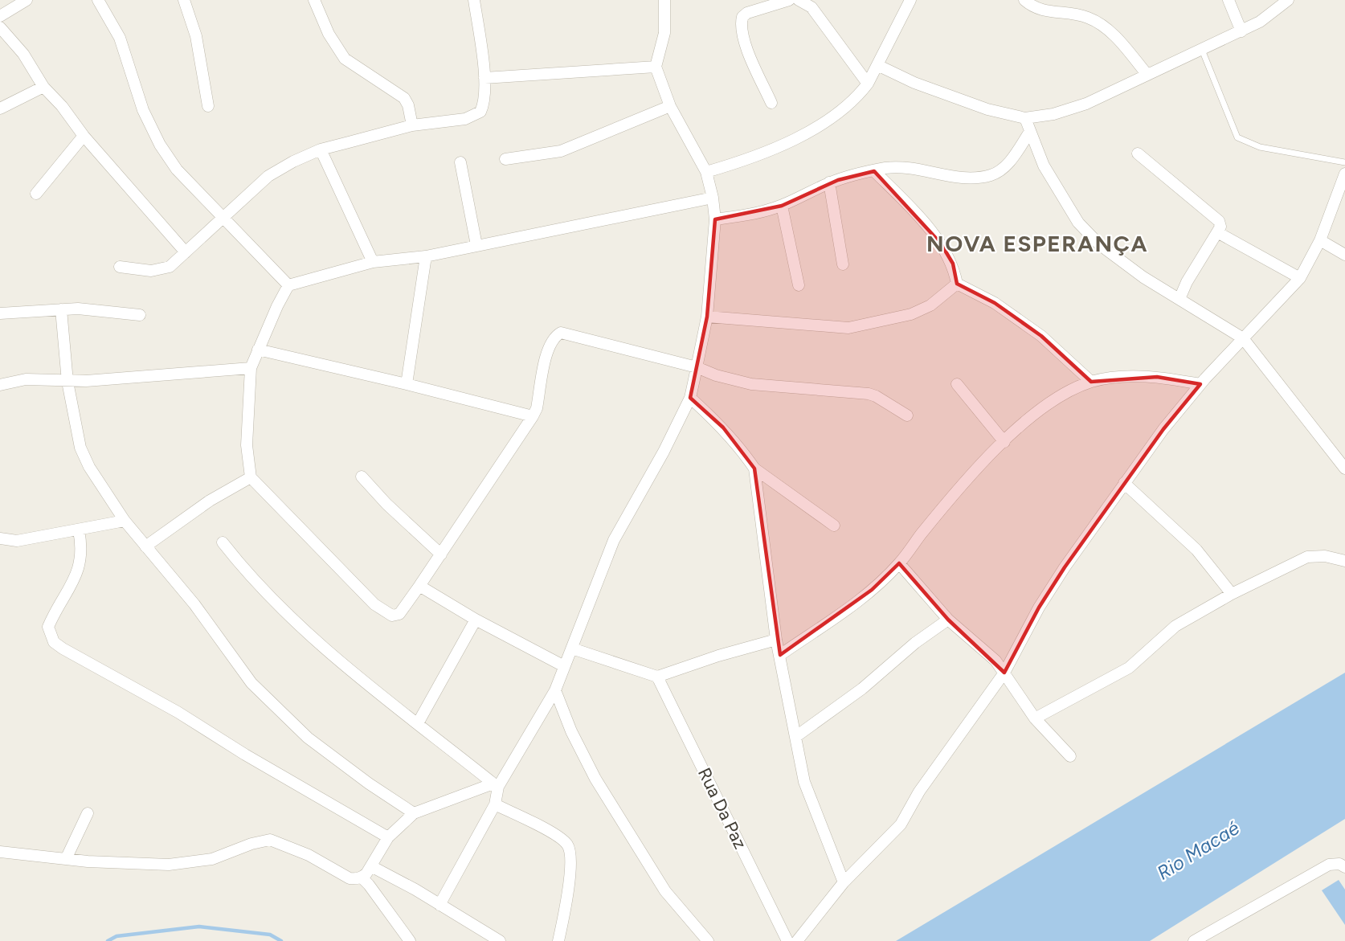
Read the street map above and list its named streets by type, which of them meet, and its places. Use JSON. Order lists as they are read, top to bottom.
{
  "streets": {
    "street": ["Rua Da Paz"]
  },
  "districts": ["NOVA ESPERANÇA"],
  "water": ["Rio Macaé"]
}
